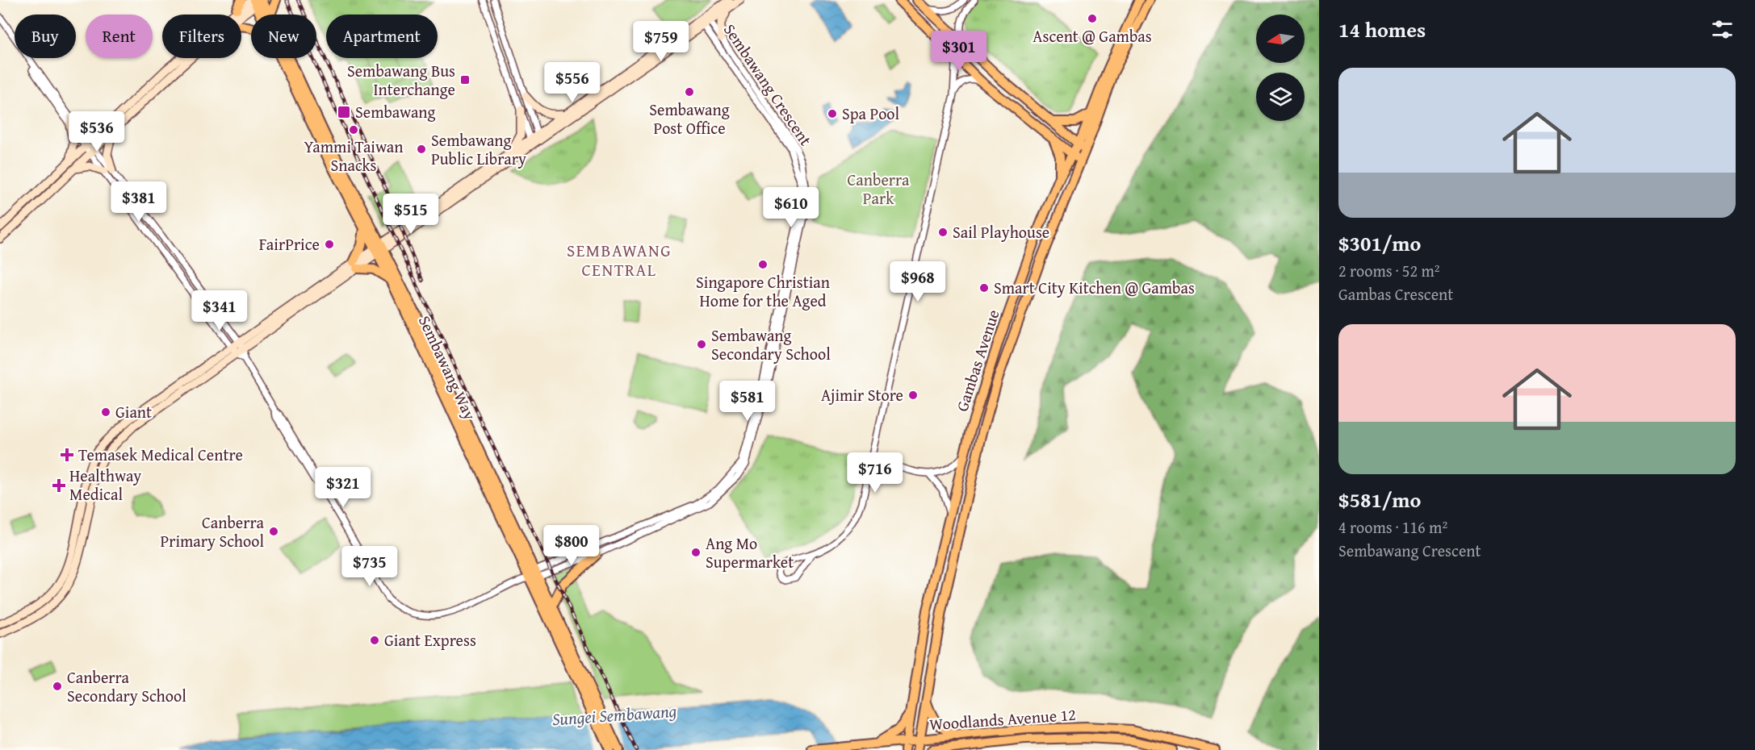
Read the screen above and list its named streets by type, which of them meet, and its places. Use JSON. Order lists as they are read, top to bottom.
{
  "streets": {
    "main road": ["Gambas Avenue", "Sembawang Way", "Woodlands Avenue 12"],
    "street": ["Sembawang Crescent"]
  },
  "crossings": [
    ["Sembawang Crescent", "Sembawang Way"],
    ["Gambas Avenue", "Woodlands Avenue 12"]
  ],
  "districts": ["SEMBAWANG CENTRAL"],
  "water": ["Sungei Sembawang"],
  "parks": ["Canberra Park"],
  "places": {
    "other": [
      "Ascent @ Gambas",
      "Sembawang Post Office",
      "Spa Pool",
      "Yammi Taiwan Snacks",
      "Sembawang Public Library",
      "Sail Playhouse",
      "FairPrice",
      "Singapore Christian Home for the Aged",
      "Smart City Kitchen @ Gambas",
      "Sembawang Secondary School",
      "Ajimir Store",
      "Giant",
      "Canberra Primary School",
      "Ang Mo Supermarket",
      "Giant Express",
      "Canberra Secondary School"
    ],
    "transit": ["Sembawang Bus Interchange", "Sembawang"],
    "health": ["Temasek Medical Centre", "Healthway Medical"]
  },
  "north": "left",
  "page": {
    "heading": "14 homes",
    "chip": [
      "Buy",
      "Rent",
      "Filters",
      "New",
      "Apartment"
    ],
    "price": [
      "$759",
      "$301",
      "$556",
      "$536",
      "$381",
      "$610",
      "$515",
      "$968",
      "$341",
      "$581",
      "$716",
      "$321",
      "$800",
      "$735"
    ],
    "list": [
      {
        "name": "$301/mo",
        "note": "2 rooms · 52 m² · Gambas Crescent"
      },
      {
        "name": "$581/mo",
        "note": "4 rooms · 116 m² · Sembawang Crescent"
      }
    ]
  }
}
